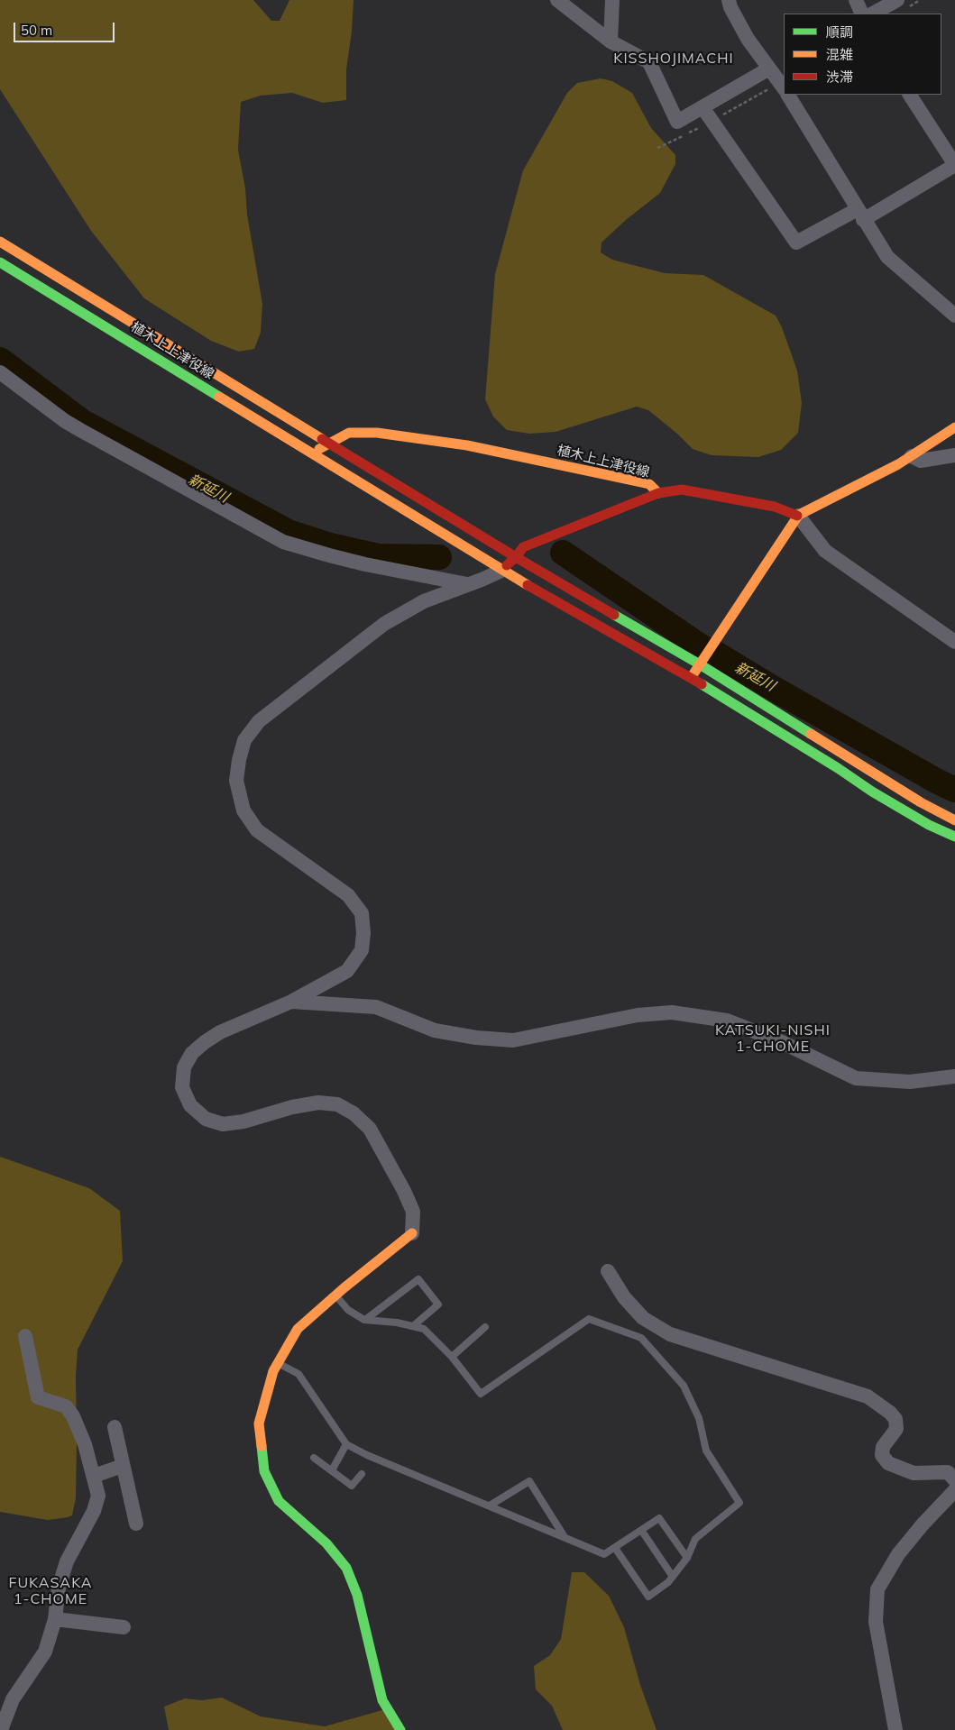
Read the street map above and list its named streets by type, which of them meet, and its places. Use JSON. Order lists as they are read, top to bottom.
{
  "streets": {
    "street": ["植木上上津役線"]
  },
  "districts": ["KISSHOJIMACHI", "KATSUKI-NISHI 1-CHOME", "FUKASAKA 1-CHOME"],
  "water": ["新延川"],
  "legend": ["順調", "混雑", "渋滞"],
  "scale_bar": "50 m"
}
